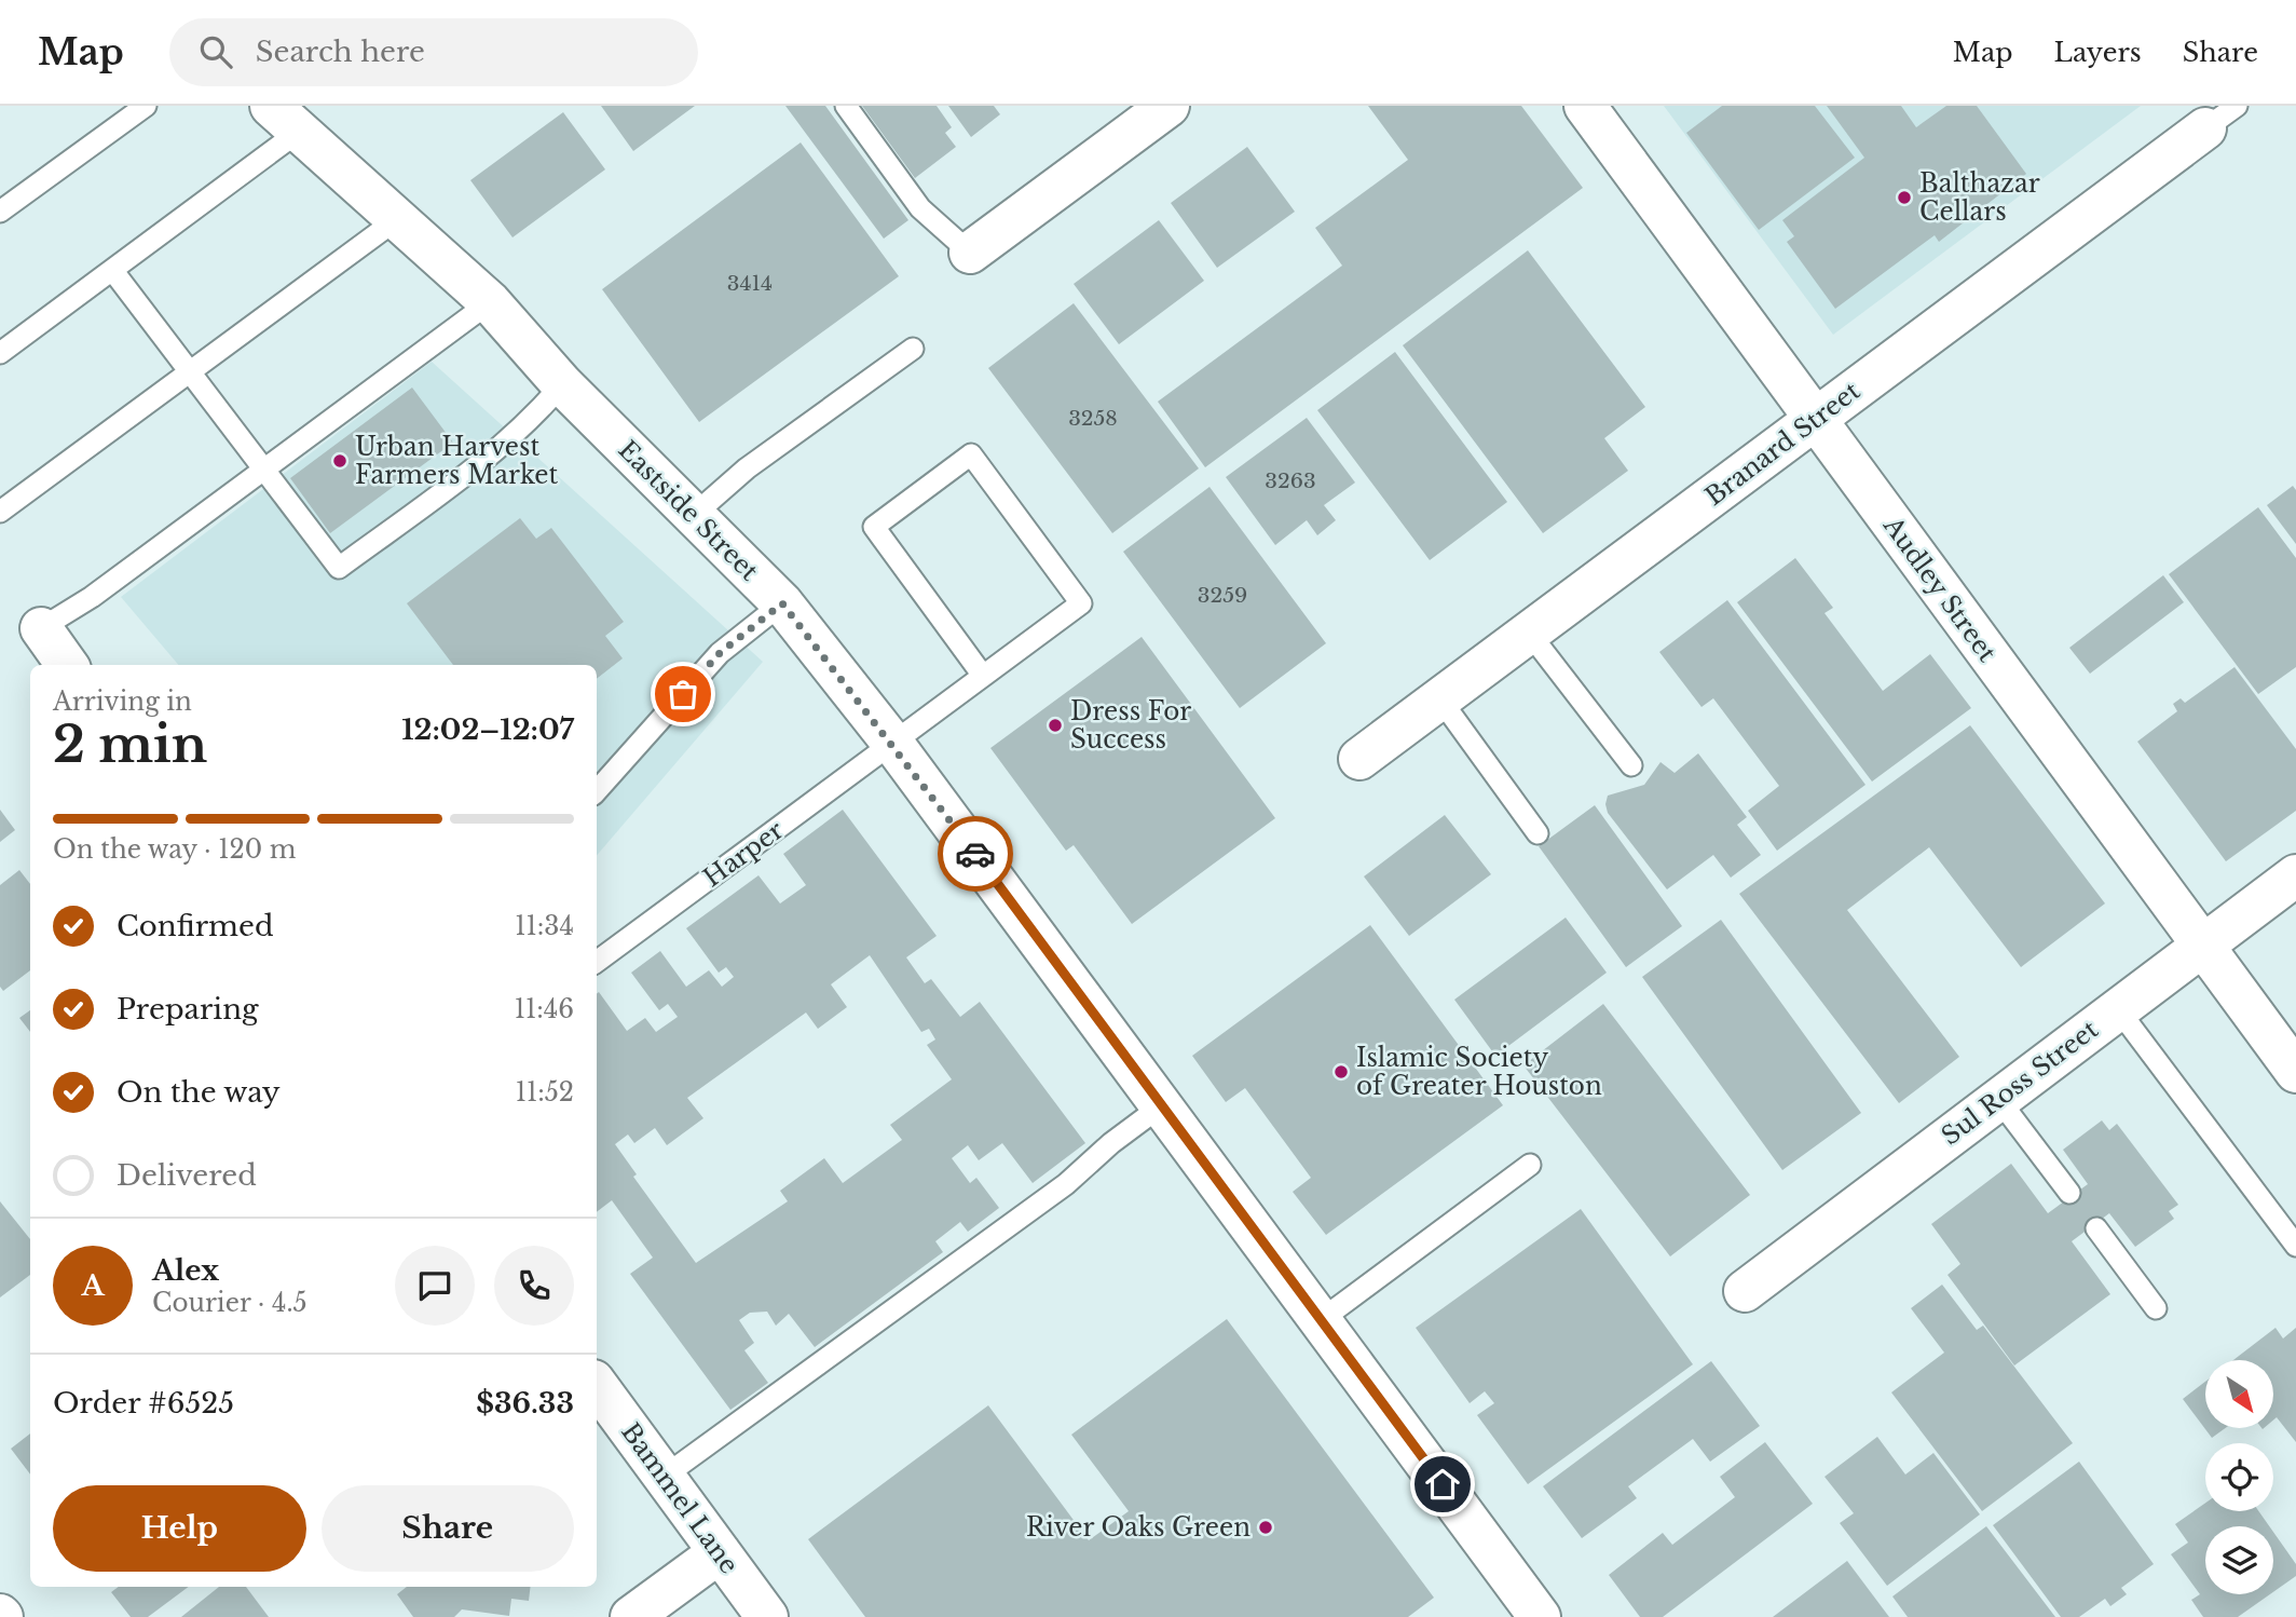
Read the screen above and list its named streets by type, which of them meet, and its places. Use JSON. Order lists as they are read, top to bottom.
{
  "streets": {
    "street": [
      "Branard Street",
      "Eastside Street",
      "Audley Street",
      "Sul Ross Street",
      "Bammel Lane"
    ],
    "lane": ["Harper"]
  },
  "crossings": [
    ["Branard Street", "Audley Street"],
    ["Eastside Street", "Harper"],
    ["Audley Street", "Sul Ross Street"]
  ],
  "places": [
    "Balthazar Cellars",
    "Urban Harvest Farmers Market",
    "Dress For Success",
    "Islamic Society of Greater Houston",
    "River Oaks Green"
  ],
  "house_numbers": [
    "3414",
    "3258",
    "3263",
    "3259"
  ],
  "north": "bottom right",
  "page": {
    "header": "Map",
    "search": "Search here",
    "nav": ["Map", "Layers", "Share"],
    "heading": ["2 min", "Arriving in", "12:02–12:07"],
    "panel": [
      "Alex",
      "Courier · 4.5",
      "Order #6525",
      "$36.33"
    ],
    "bar": "On the way · 120 m",
    "list": [
      ["Confirmed", "11:34"],
      ["Preparing", "11:46"],
      ["On the way", "11:52"],
      "Delivered"
    ],
    "round": "A",
    "buttons": ["Help", "Share"]
  }
}
